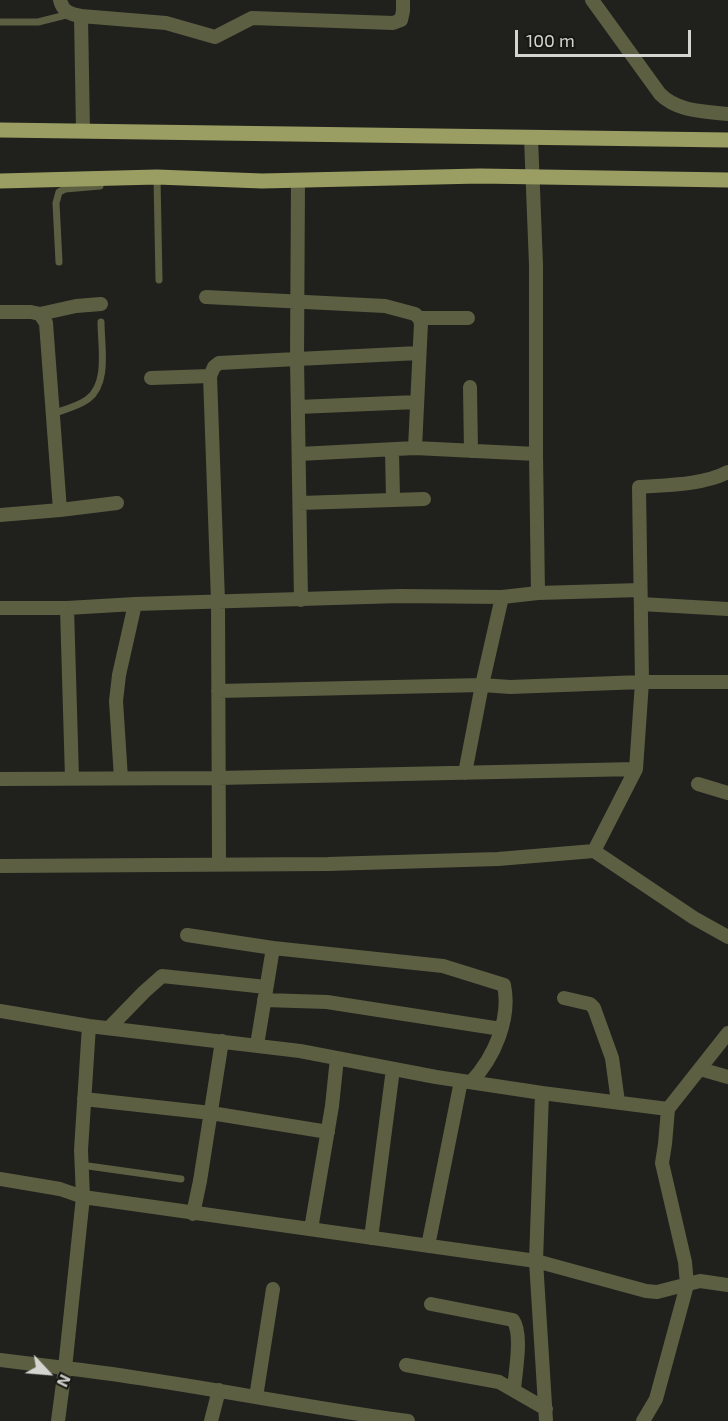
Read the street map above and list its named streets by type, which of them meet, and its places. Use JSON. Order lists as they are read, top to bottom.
{
  "scale_bar": "100 m",
  "north": "bottom right"
}
